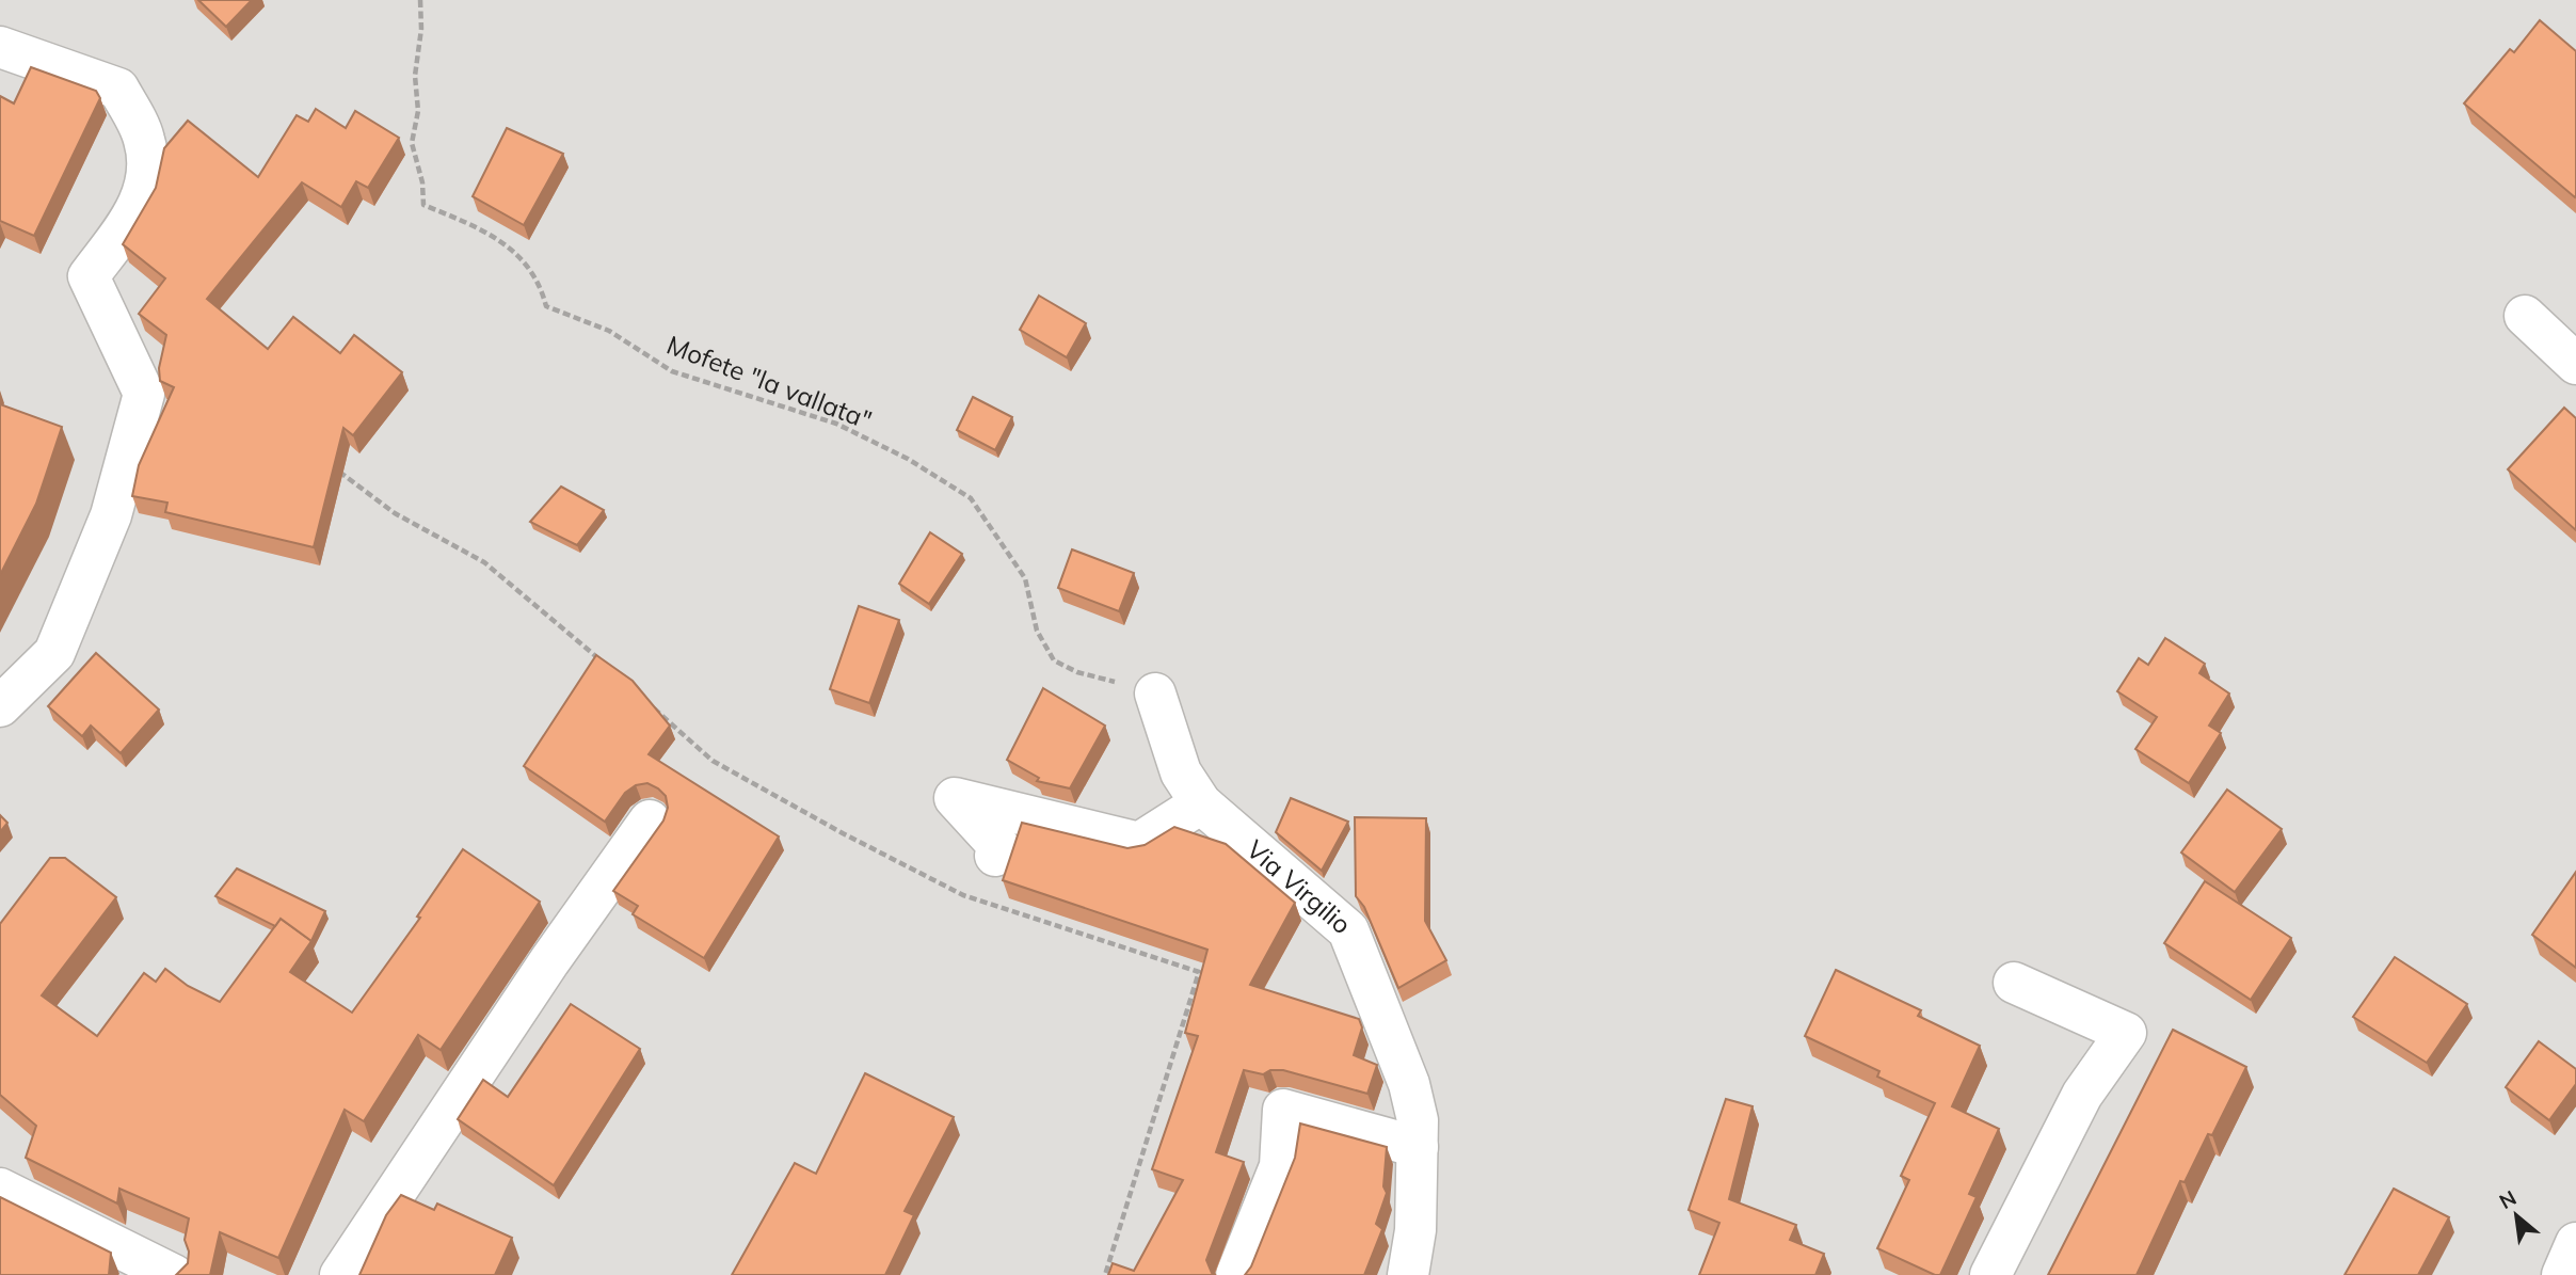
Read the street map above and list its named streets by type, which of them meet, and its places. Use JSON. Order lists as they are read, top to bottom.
{
  "streets": {
    "street": ["Via Virgilio"],
    "path": ["Mofete \"la vallata\""]
  },
  "crossings": [
    ["Mofete \"la vallata\"", "Via Virgilio"]
  ],
  "north": "top left"
}
